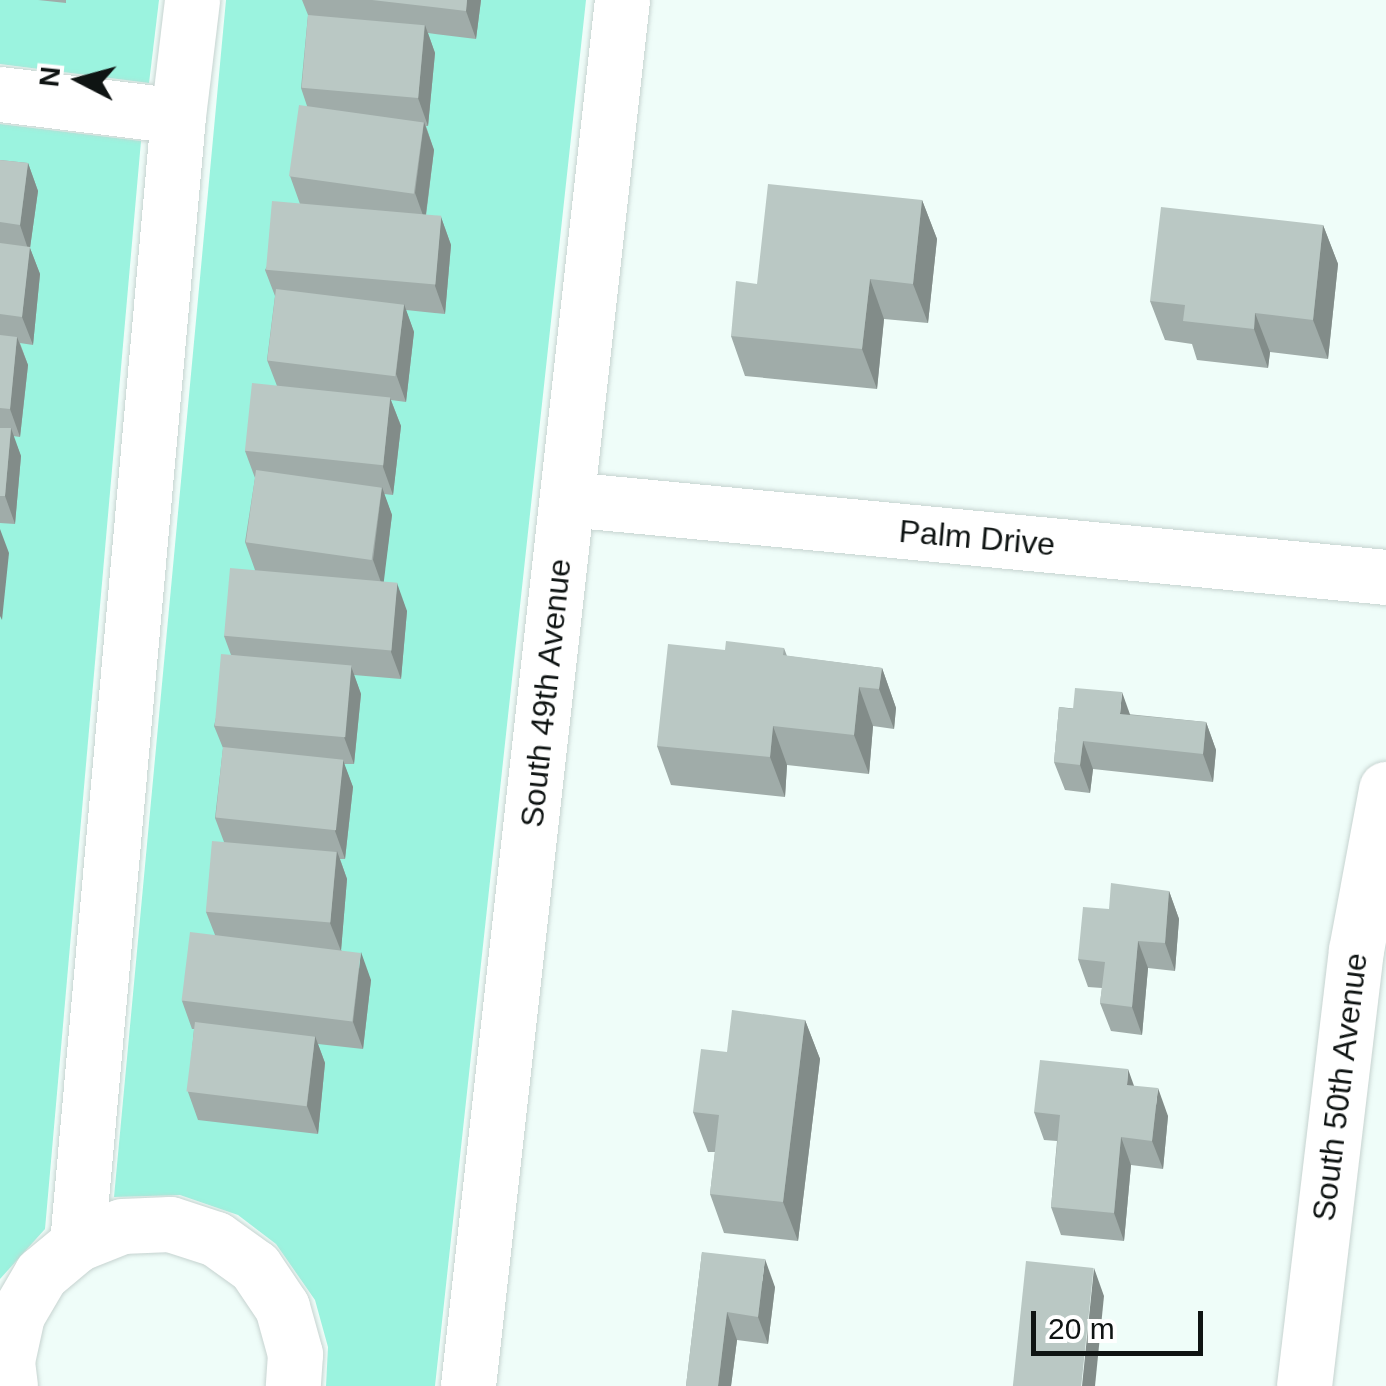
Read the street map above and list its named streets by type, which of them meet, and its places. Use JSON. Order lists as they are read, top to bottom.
{
  "streets": {
    "street": ["Palm Drive", "South 49th Avenue", "South 50th Avenue"]
  },
  "crossings": [
    ["Palm Drive", "South 49th Avenue"]
  ],
  "scale_bar": "20 m",
  "north": "left"
}
